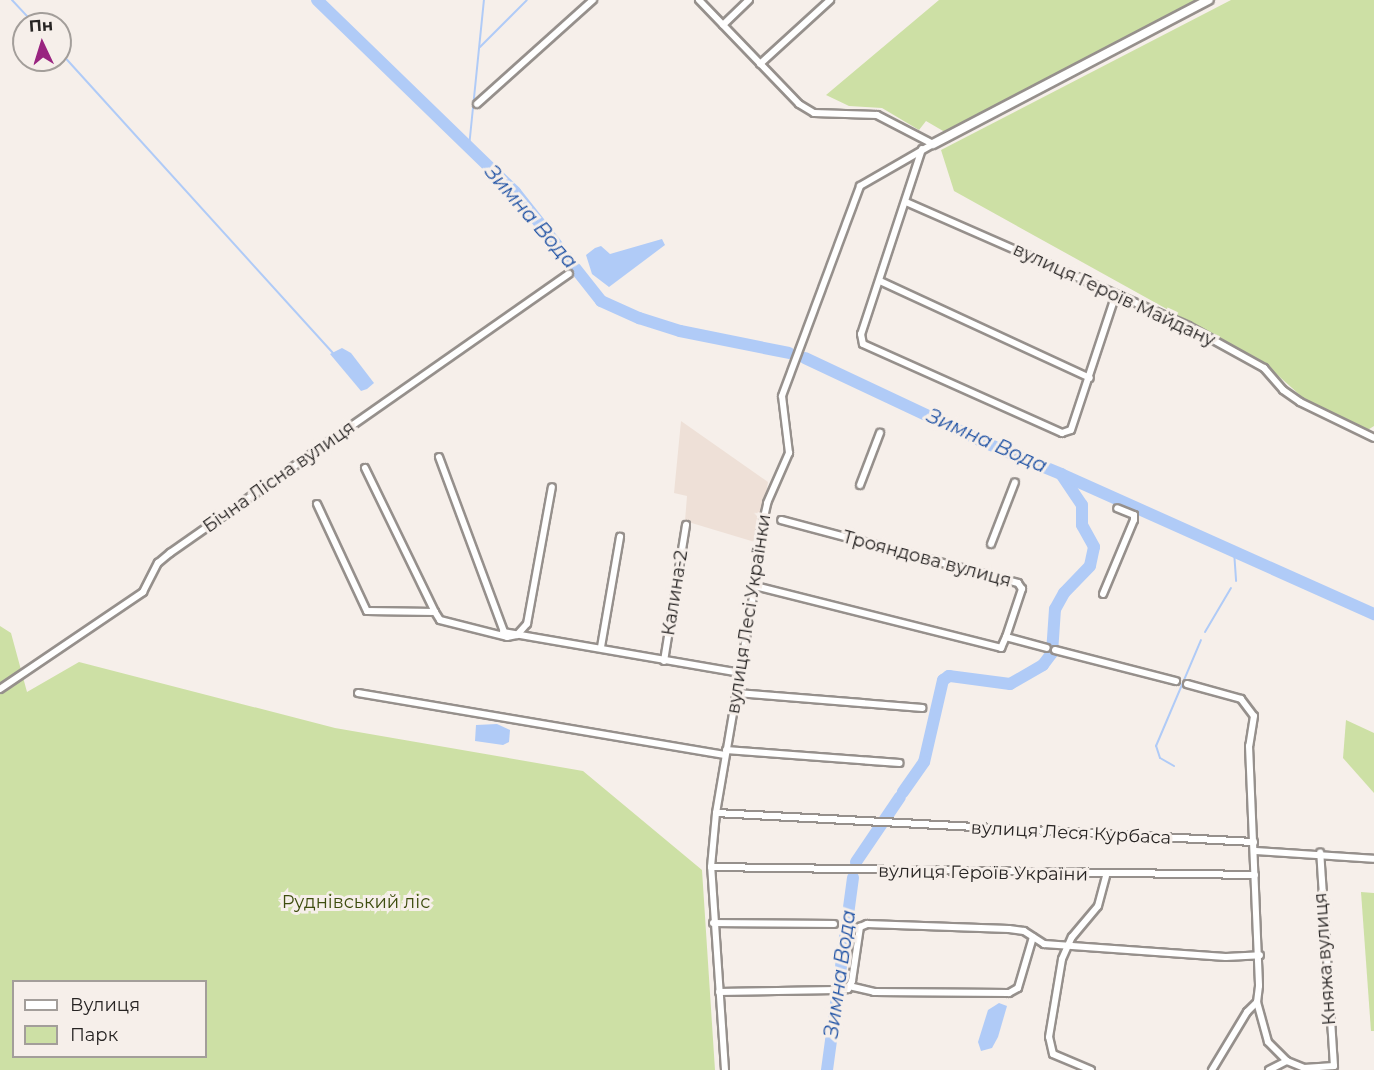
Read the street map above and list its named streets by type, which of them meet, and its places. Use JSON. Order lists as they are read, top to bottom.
{
  "streets": {
    "street": [
      "вулиця Героїв Майдану",
      "Бічна Лісна вулиця",
      "Трояндова вулиця",
      "Калина-2",
      "вулиця Лесі Українки",
      "вулиця Леся Курбаса",
      "вулиця Героїв України",
      "Княжа вулиця"
    ]
  },
  "crossings": [
    ["вулиця Лесі Українки", "вулиця Леся Курбаса"],
    ["вулиця Лесі Українки", "вулиця Героїв України"]
  ],
  "water": ["Зимна Вода"],
  "parks": ["Руднівський ліс"],
  "legend": ["Вулиця", "Парк"],
  "north": "top"
}
